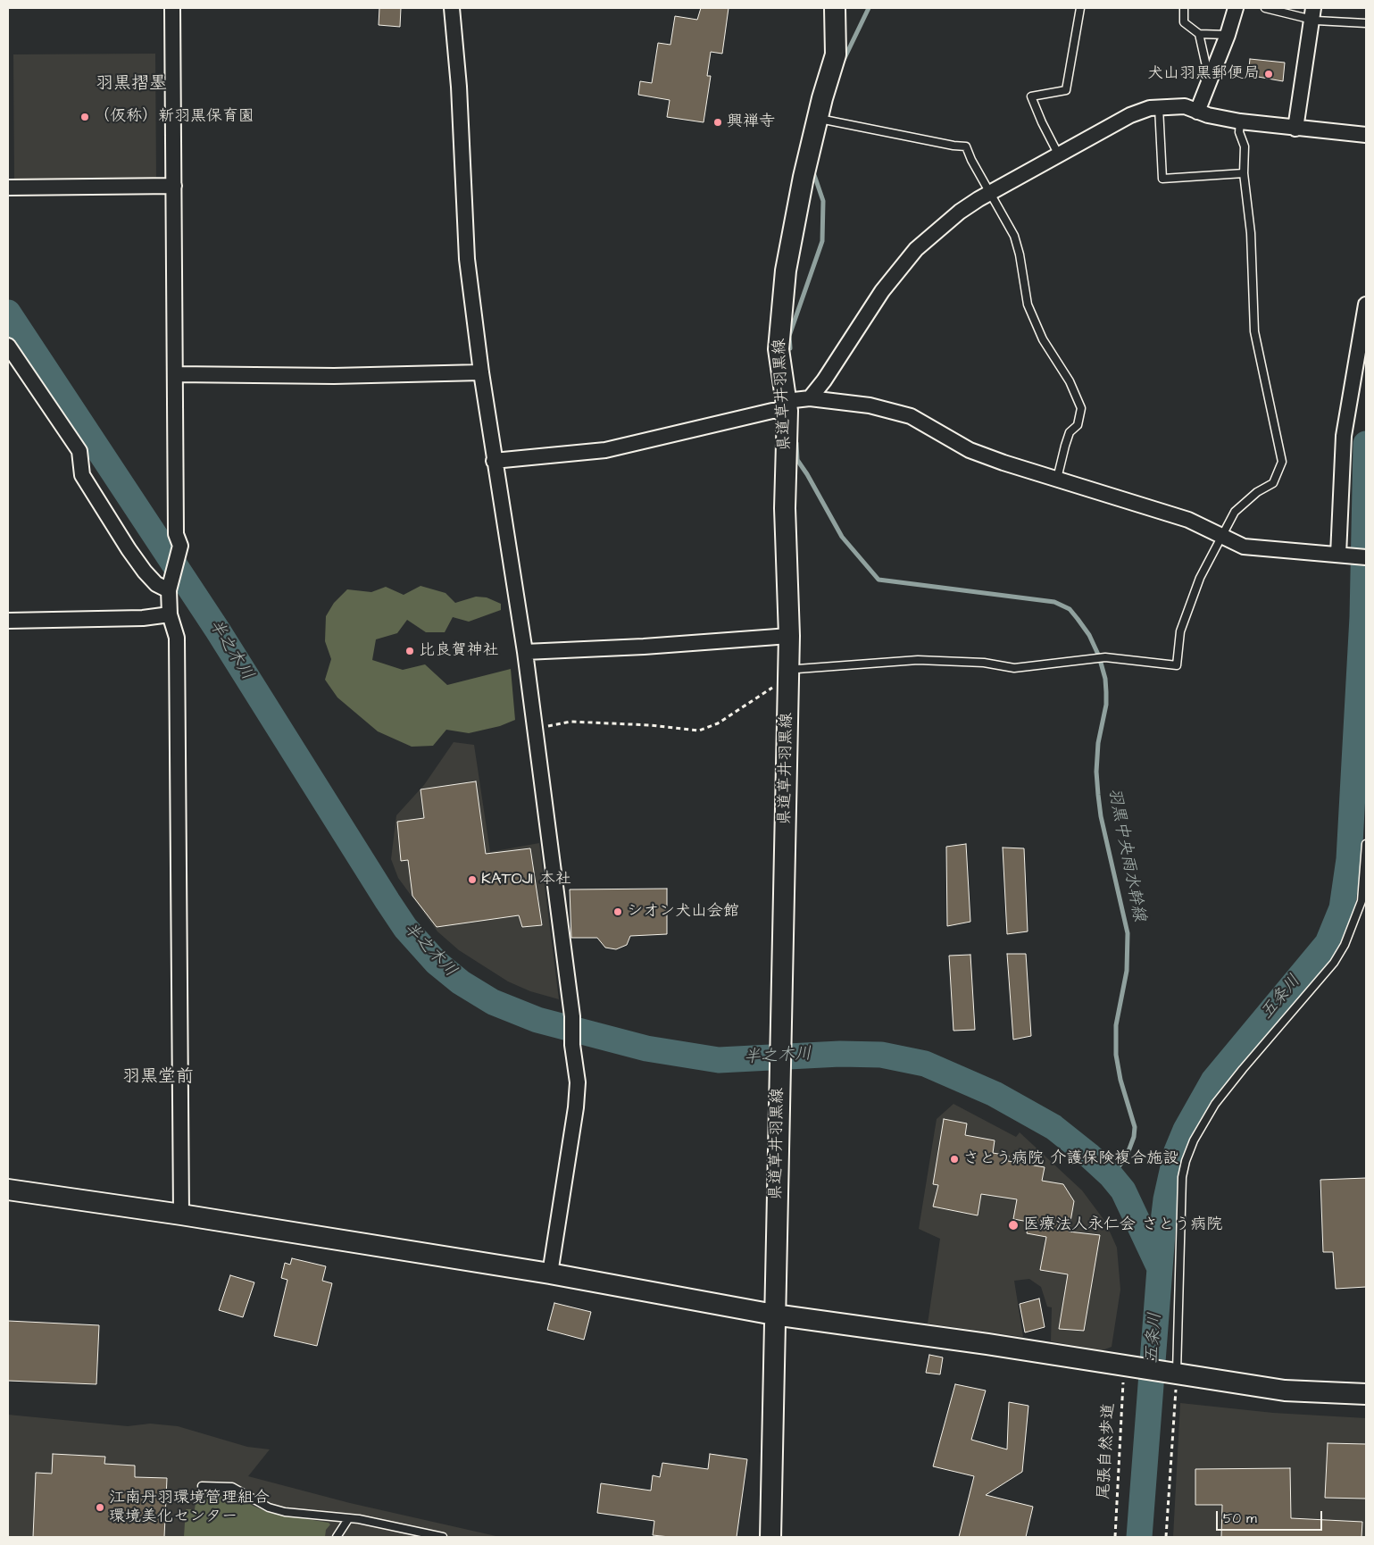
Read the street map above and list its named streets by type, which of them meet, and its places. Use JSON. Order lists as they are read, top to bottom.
{
  "streets": {
    "main road": ["県道草井羽黒線"],
    "path": ["尾張自然歩道"]
  },
  "districts": ["羽黒摺墨", "羽黒堂前"],
  "water": ["半之木川", "羽黒中央雨水幹線", "五条川"],
  "places": [
    "犬山羽黒郵便局",
    "（仮称）新羽黒保育園",
    "興禅寺",
    "比良賀神社",
    "KATOJI 本社",
    "シオン犬山会館",
    "さとう病院 介護保険複合施設",
    "医療法人永仁会 さとう病院",
    "江南丹羽環境管理組合 環境美化センター"
  ],
  "scale_bar": "50 m"
}
